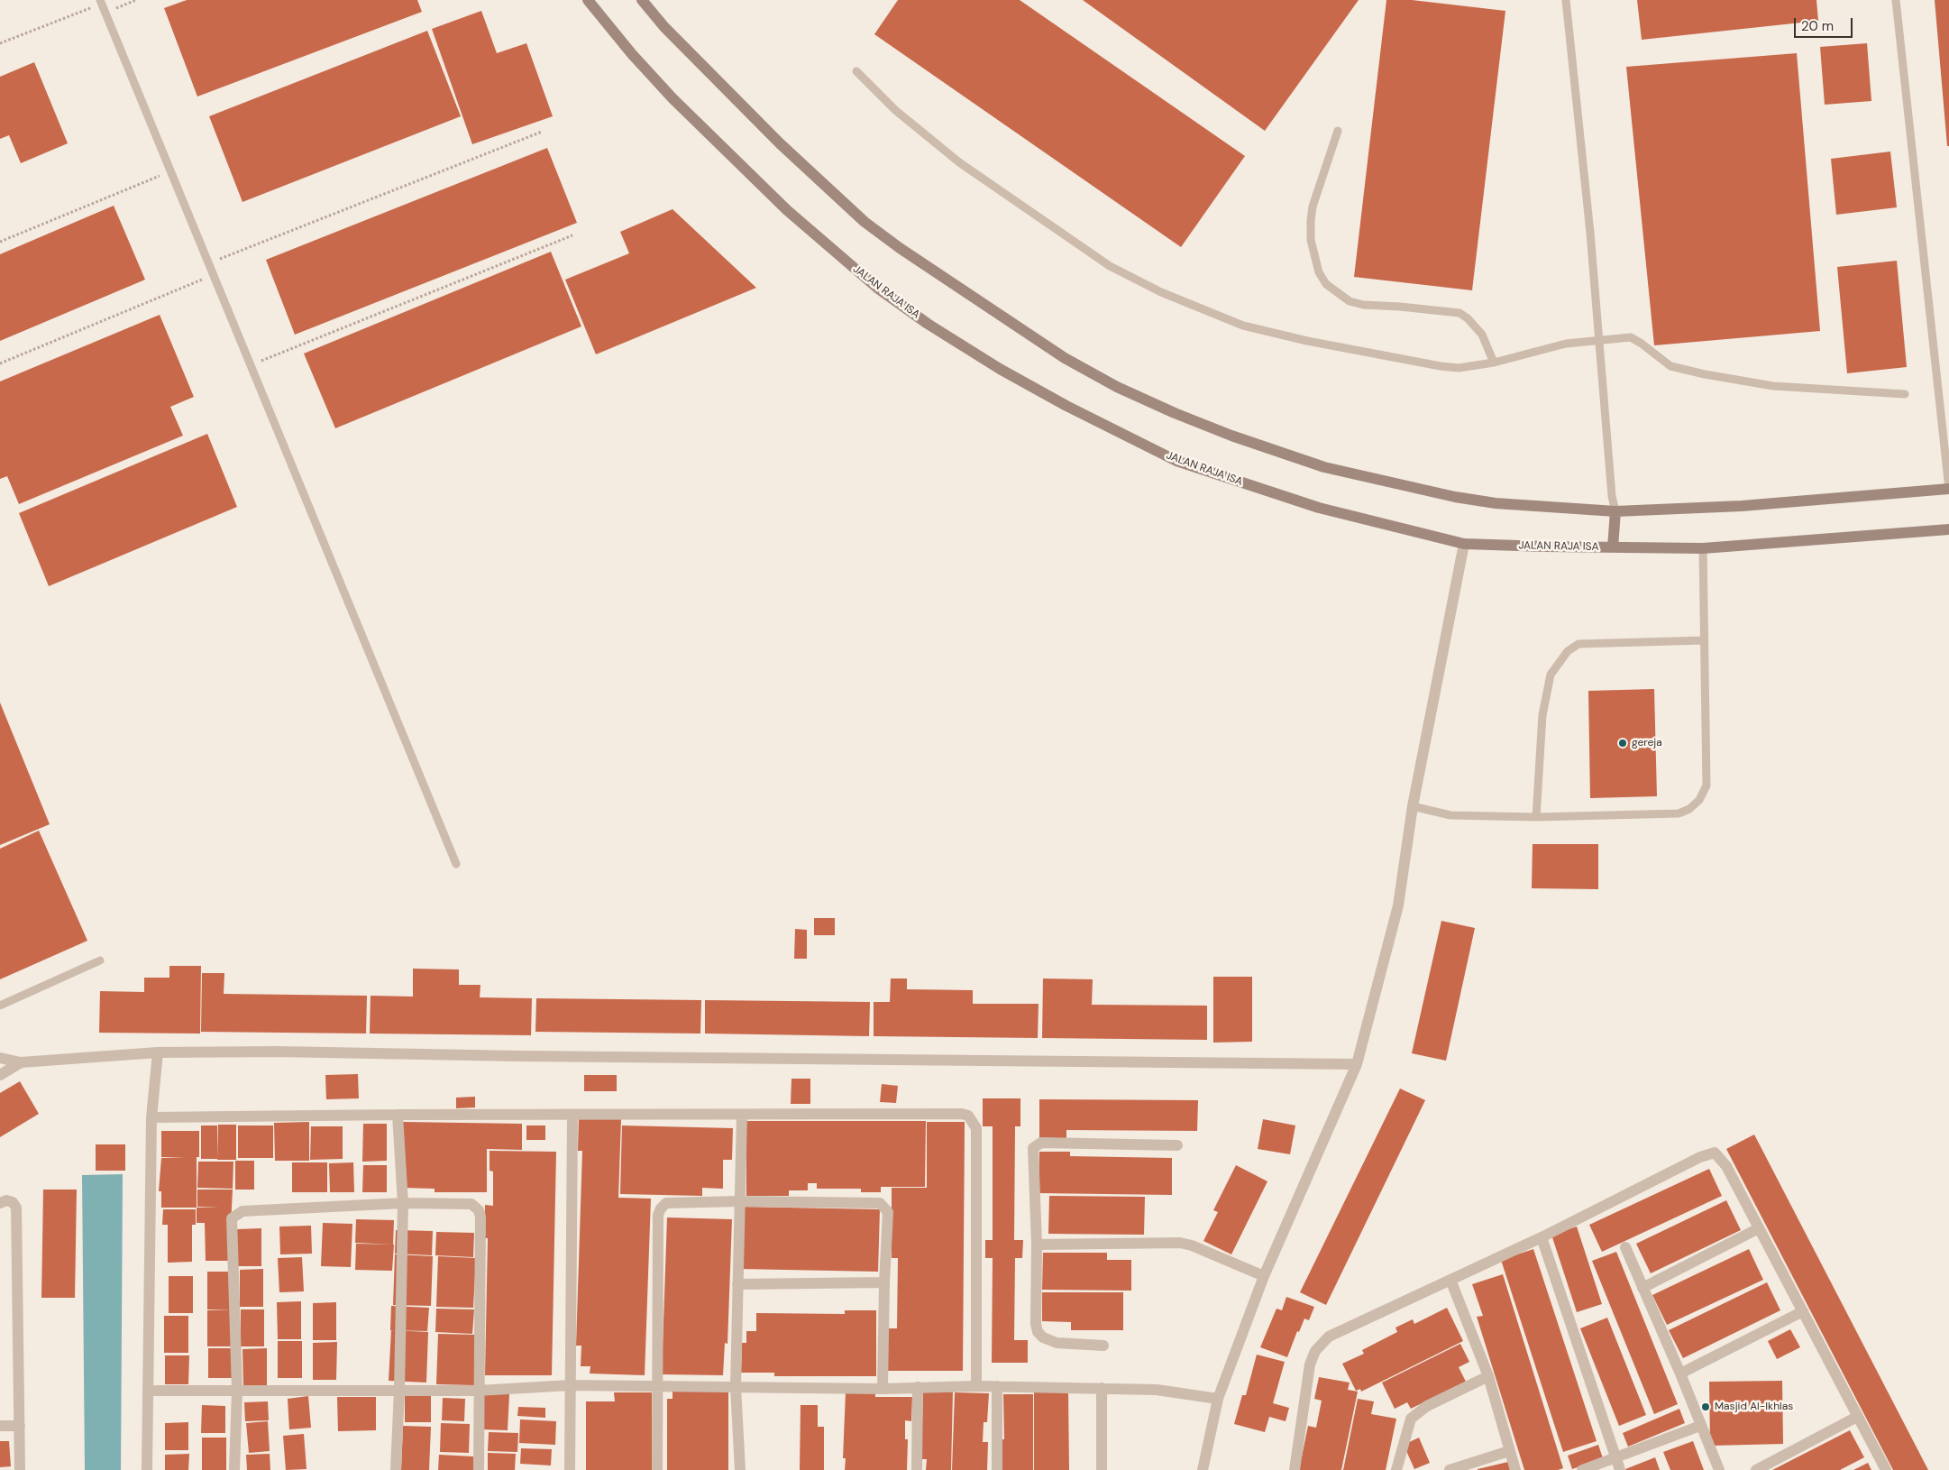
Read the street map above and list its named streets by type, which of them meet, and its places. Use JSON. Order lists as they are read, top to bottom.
{
  "streets": {
    "main road": ["JALAN RAJA ISA"]
  },
  "places": ["gereja", "Masjid Al-Ikhlas"],
  "scale_bar": "20 m"
}
